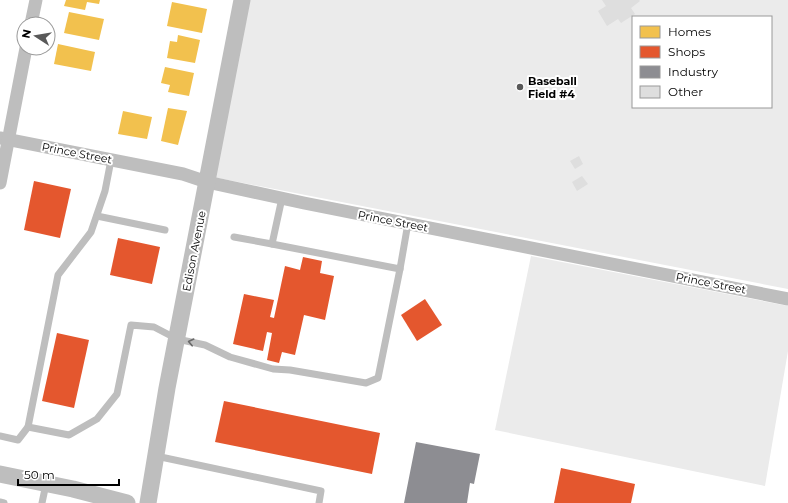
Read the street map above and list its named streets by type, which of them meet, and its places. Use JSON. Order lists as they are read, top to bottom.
{
  "streets": {
    "street": ["Prince Street", "Edison Avenue"]
  },
  "crossings": [
    ["Prince Street", "Edison Avenue"]
  ],
  "places": ["Baseball Field #4"],
  "legend": [
    "Homes",
    "Shops",
    "Industry",
    "Other"
  ],
  "scale_bar": "50 m",
  "north": "left"
}
